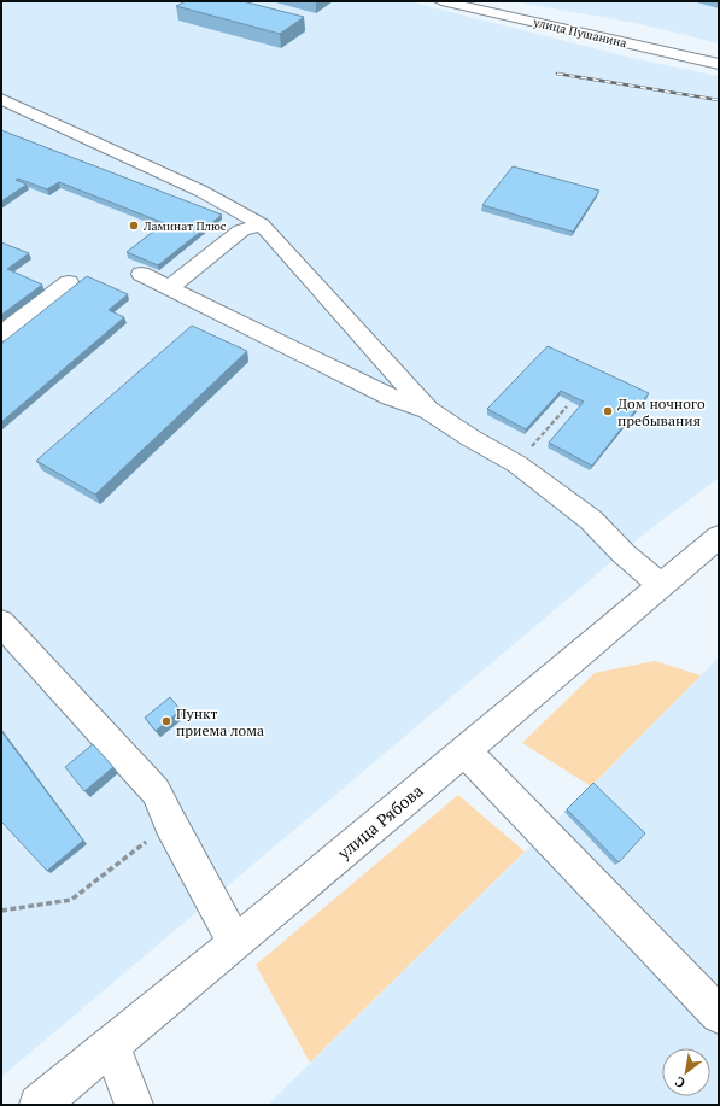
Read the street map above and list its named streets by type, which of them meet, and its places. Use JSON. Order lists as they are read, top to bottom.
{
  "streets": {
    "street": ["улица Пушанина", "улица Рябова"]
  },
  "places": ["Ламинат Плюс", "Дом ночного пребывания", "Пункт приема лома"],
  "north": "bottom left"
}
